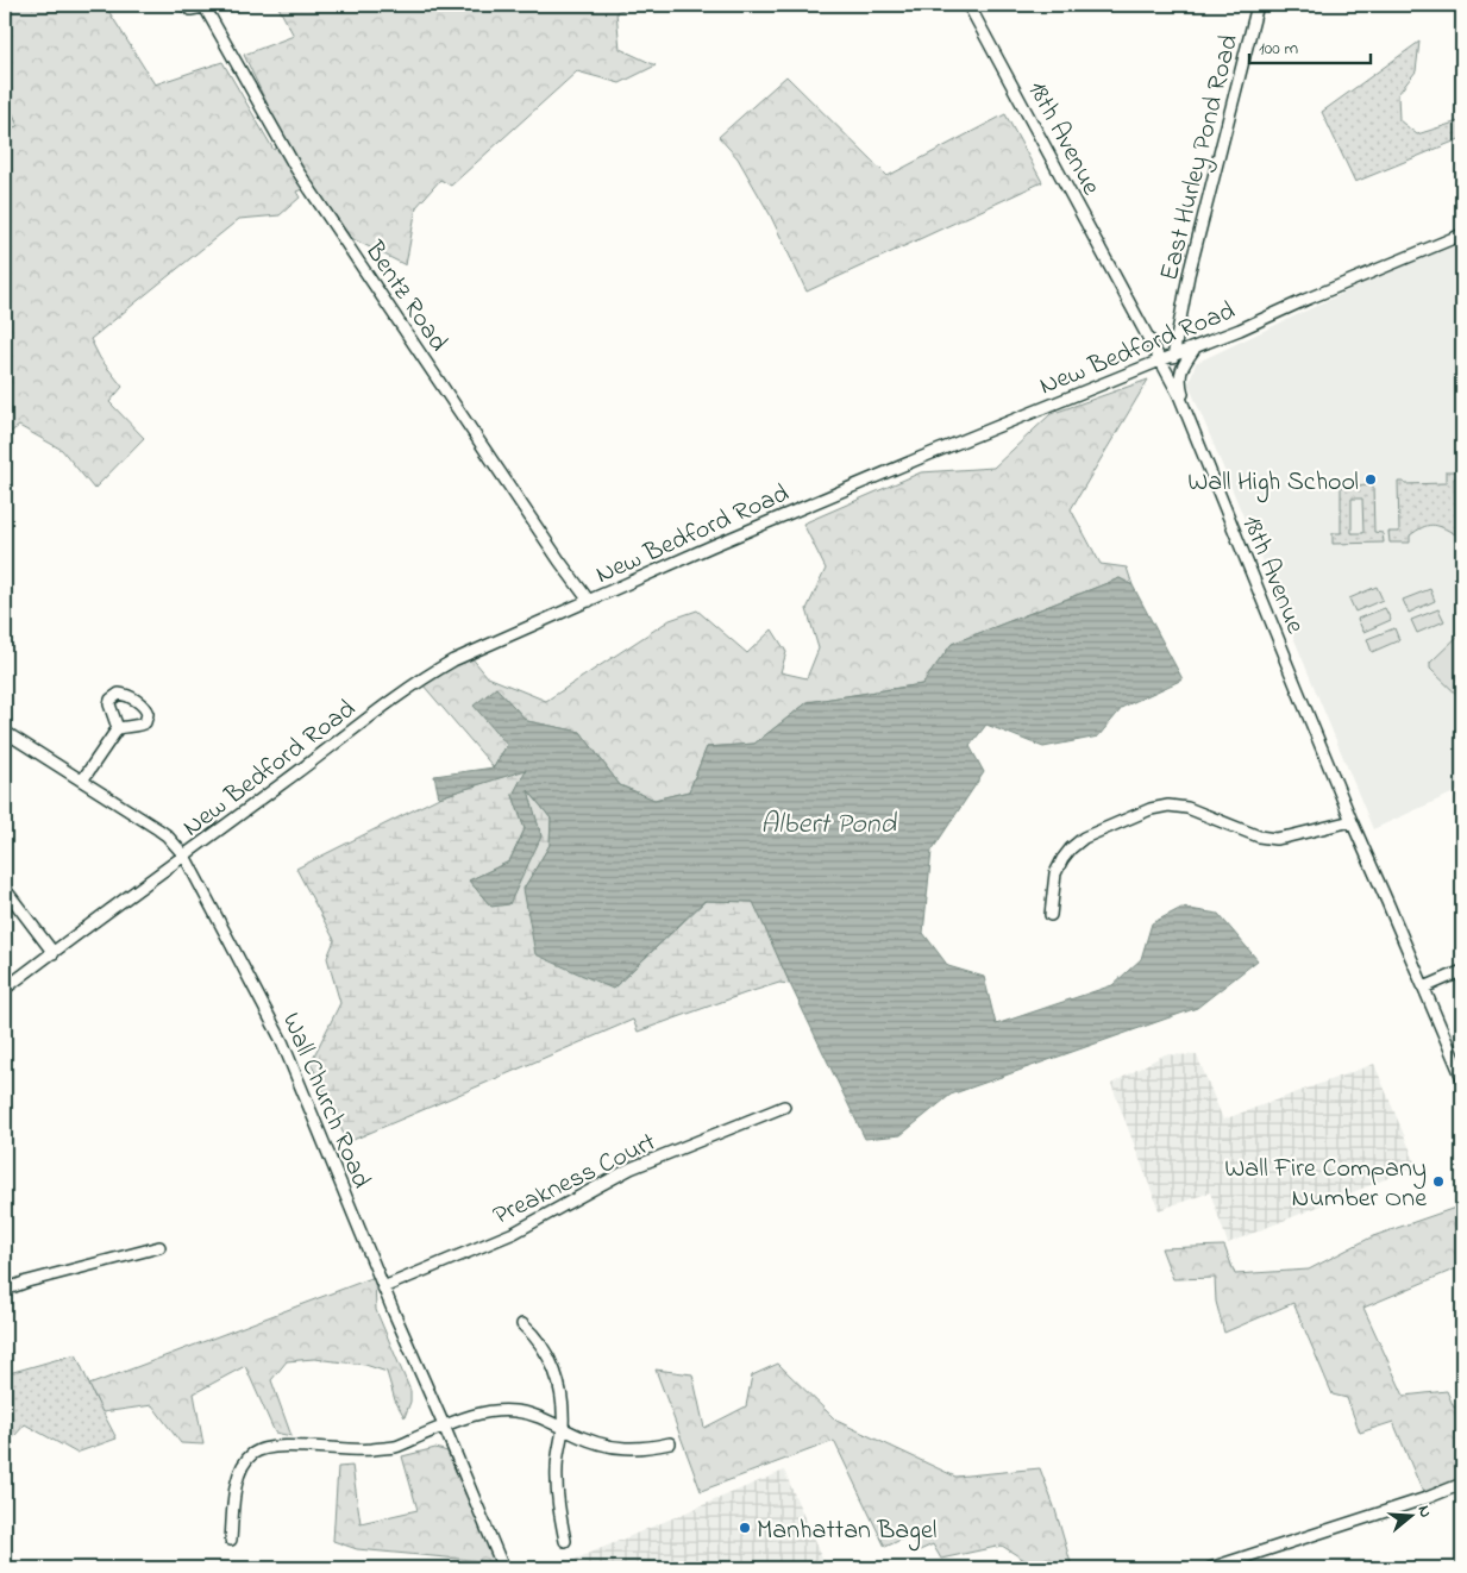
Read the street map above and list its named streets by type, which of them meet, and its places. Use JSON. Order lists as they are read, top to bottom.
{
  "streets": {
    "street": [
      "18th Avenue",
      "East Hurley Pond Road",
      "Bentz Road",
      "New Bedford Road",
      "Wall Church Road",
      "Preakness Court"
    ]
  },
  "crossings": [
    ["18th Avenue", "New Bedford Road"],
    ["East Hurley Pond Road", "New Bedford Road"],
    ["Bentz Road", "New Bedford Road"],
    ["New Bedford Road", "Wall Church Road"],
    ["Wall Church Road", "Preakness Court"]
  ],
  "water": ["Albert Pond"],
  "places": ["Wall High School", "Wall Fire Company Number One", "Manhattan Bagel"],
  "scale_bar": "100 m",
  "north": "right"
}
